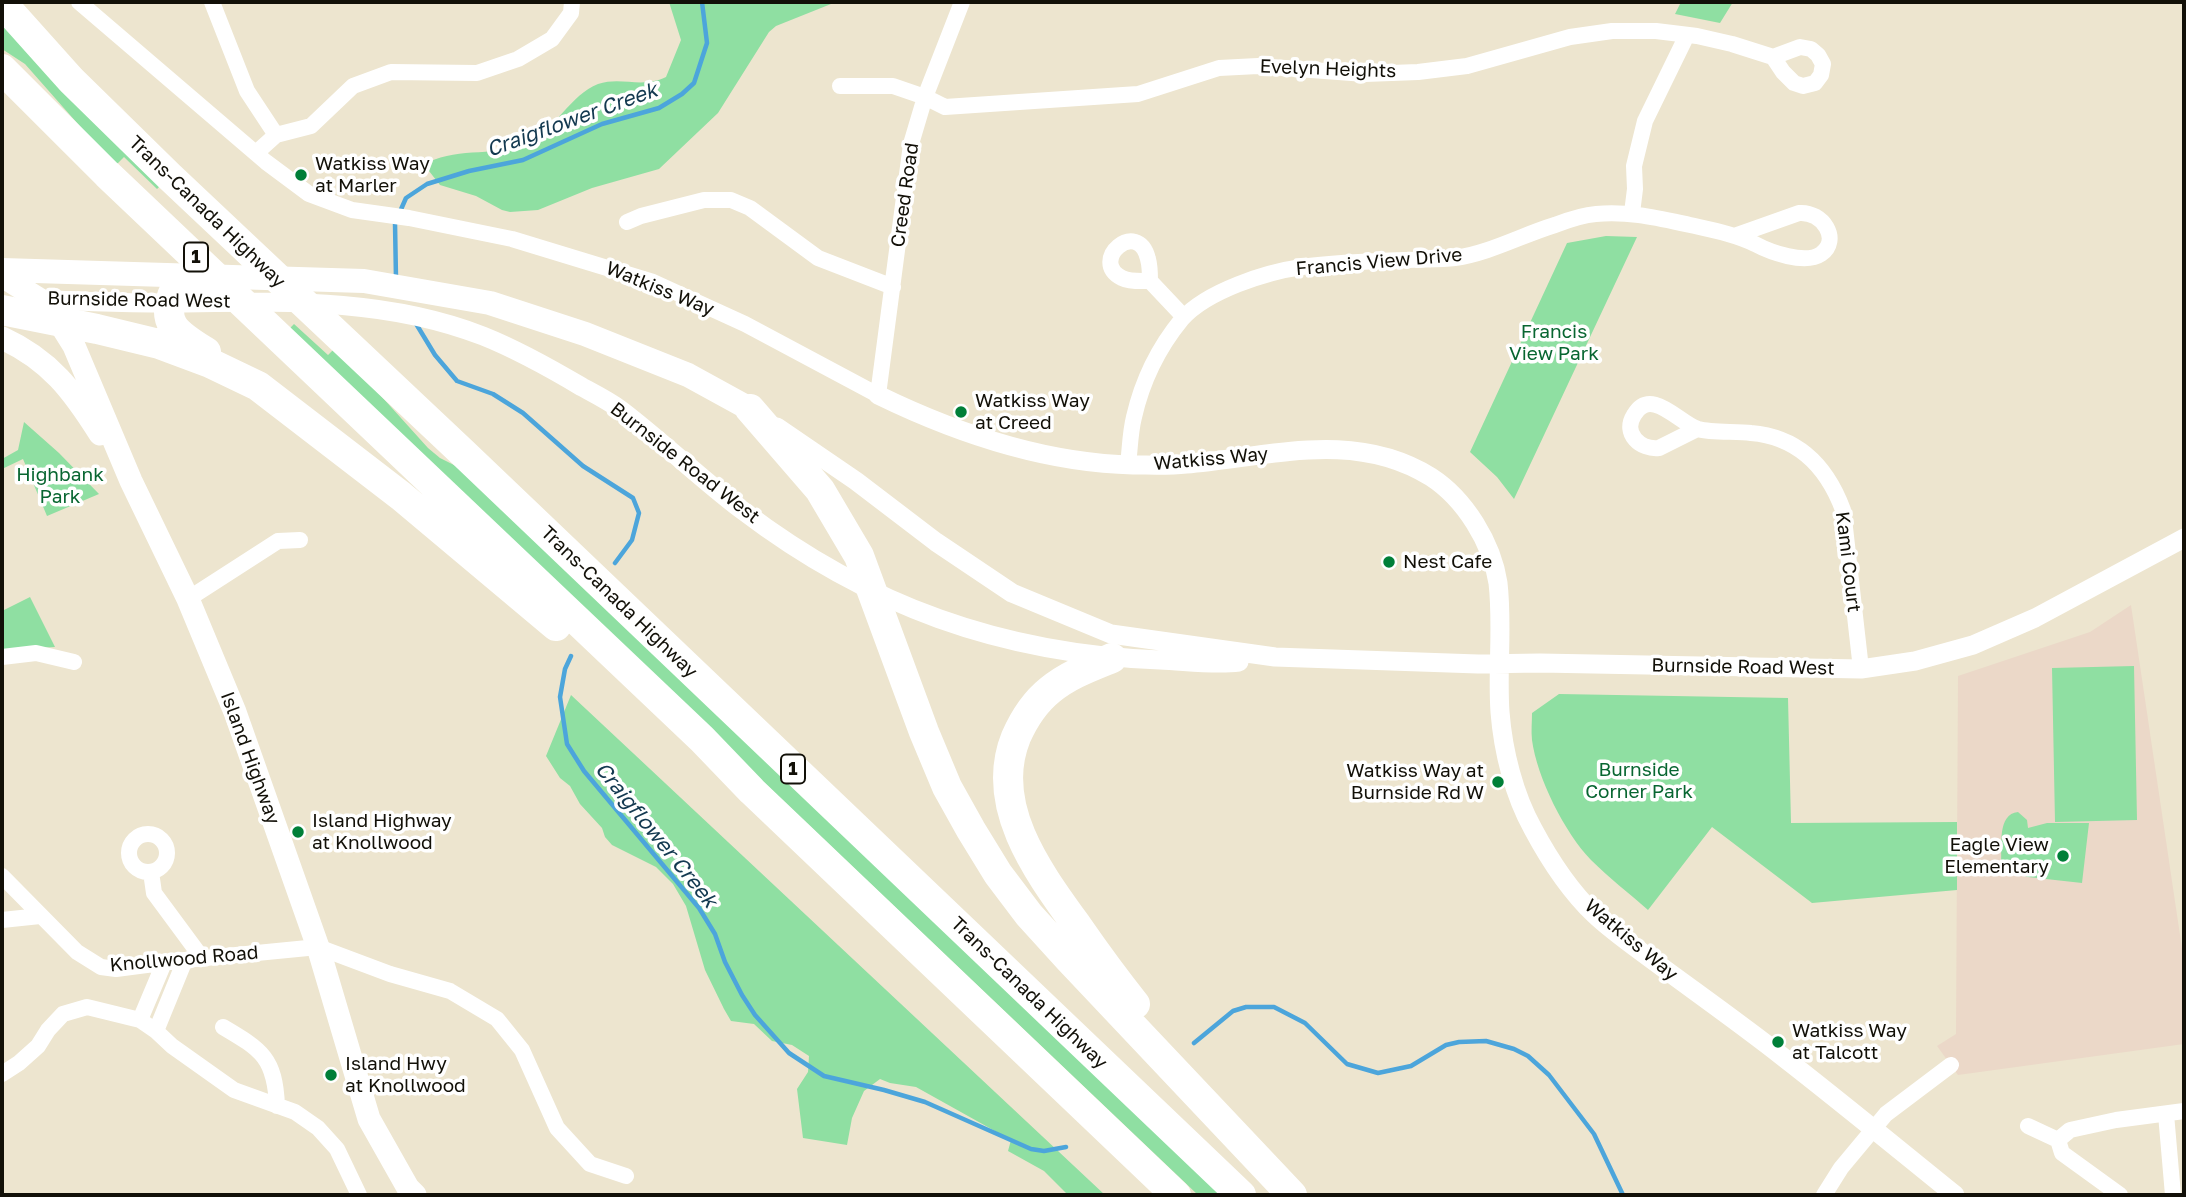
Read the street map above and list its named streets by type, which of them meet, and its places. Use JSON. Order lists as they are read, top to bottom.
{
  "streets": {
    "highway": ["Trans-Canada Highway", "1"],
    "main road": ["Burnside Road West", "Island Highway"],
    "street": [
      "Evelyn Heights",
      "Creed Road",
      "Francis View Drive",
      "Watkiss Way",
      "Kami Court",
      "Knollwood Road"
    ]
  },
  "crossings": [
    ["Evelyn Heights", "Creed Road"],
    ["Creed Road", "Watkiss Way"],
    ["Francis View Drive", "Watkiss Way"],
    ["Watkiss Way", "Burnside Road West"],
    ["Burnside Road West", "Kami Court"],
    ["Burnside Road West", "Island Highway"],
    ["Island Highway", "Knollwood Road"]
  ],
  "water": ["Craigflower Creek"],
  "parks": ["Francis View Park", "Highbank Park", "Burnside Corner Park"],
  "places": [
    "Watkiss Way at Marler",
    "Watkiss Way at Creed",
    "Nest Cafe",
    "Watkiss Way at Burnside Rd W",
    "Island Highway at Knollwood",
    "Eagle View Elementary",
    "Watkiss Way at Talcott",
    "Island Hwy at Knollwood"
  ]
}
